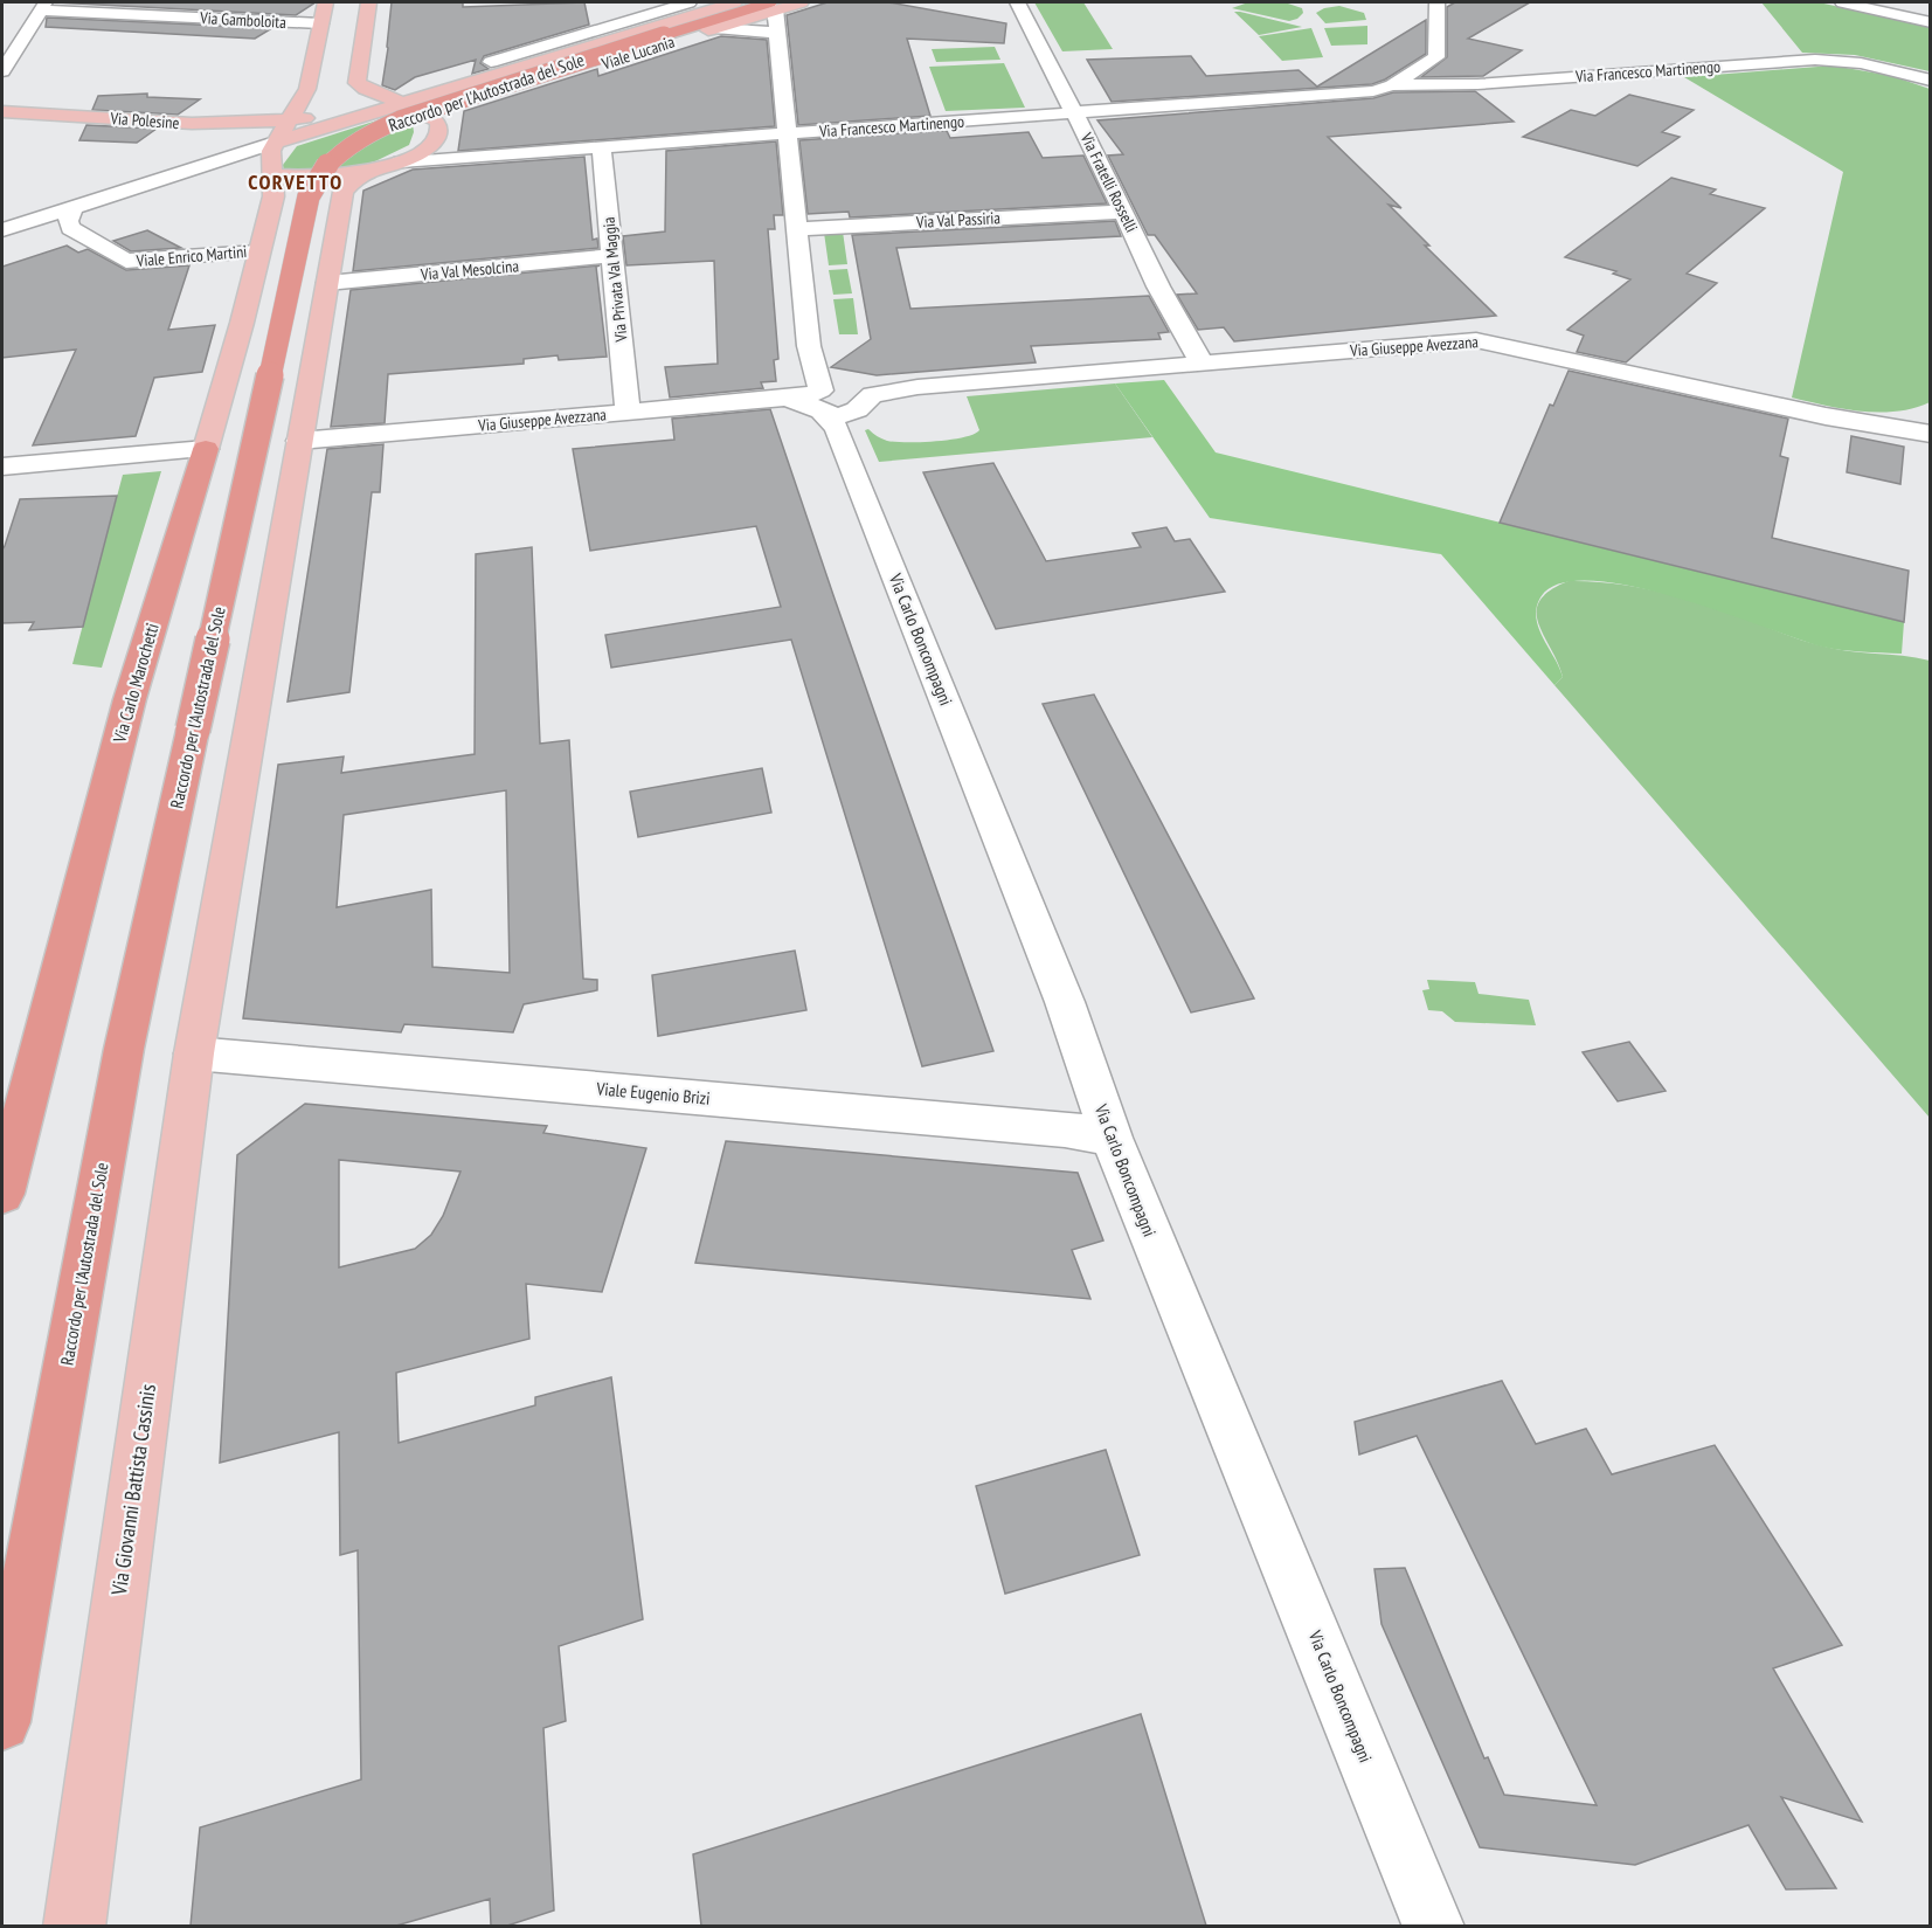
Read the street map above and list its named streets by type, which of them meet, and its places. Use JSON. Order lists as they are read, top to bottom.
{
  "streets": {
    "highway": ["Raccordo per l'Autostrada del Sole", "Via Carlo Marochetti"],
    "main road": ["Viale Lucania", "Via Polesine", "Via Giovanni Battista Cassinis"],
    "street": [
      "Via Gamboloita",
      "Via Francesco Martinengo",
      "Via Fratelli Rosselli",
      "Via Val Passiria",
      "Viale Enrico Martini",
      "Via Val Mesolcina",
      "Via Privata Val Maggia",
      "Via Giuseppe Avezzana",
      "Via Carlo Boncompagni",
      "Viale Eugenio Brizi"
    ]
  },
  "crossings": [
    ["Viale Lucania", "Raccordo per l'Autostrada del Sole"],
    ["Viale Lucania", "Via Polesine"],
    ["Viale Lucania", "Via Carlo Boncompagni"],
    ["Via Francesco Martinengo", "Via Fratelli Rosselli"],
    ["Via Francesco Martinengo", "Via Privata Val Maggia"],
    ["Via Francesco Martinengo", "Via Carlo Boncompagni"],
    ["Raccordo per l'Autostrada del Sole", "Via Carlo Boncompagni"],
    ["Via Fratelli Rosselli", "Via Val Passiria"],
    ["Via Fratelli Rosselli", "Via Giuseppe Avezzana"],
    ["Via Val Passiria", "Via Carlo Boncompagni"],
    ["Viale Enrico Martini", "Via Carlo Marochetti"],
    ["Via Val Mesolcina", "Via Privata Val Maggia"],
    ["Via Privata Val Maggia", "Via Giuseppe Avezzana"],
    ["Via Giuseppe Avezzana", "Via Carlo Boncompagni"],
    ["Via Carlo Boncompagni", "Viale Eugenio Brizi"],
    ["Viale Eugenio Brizi", "Via Giovanni Battista Cassinis"]
  ],
  "districts": ["CORVETTO"]
}
